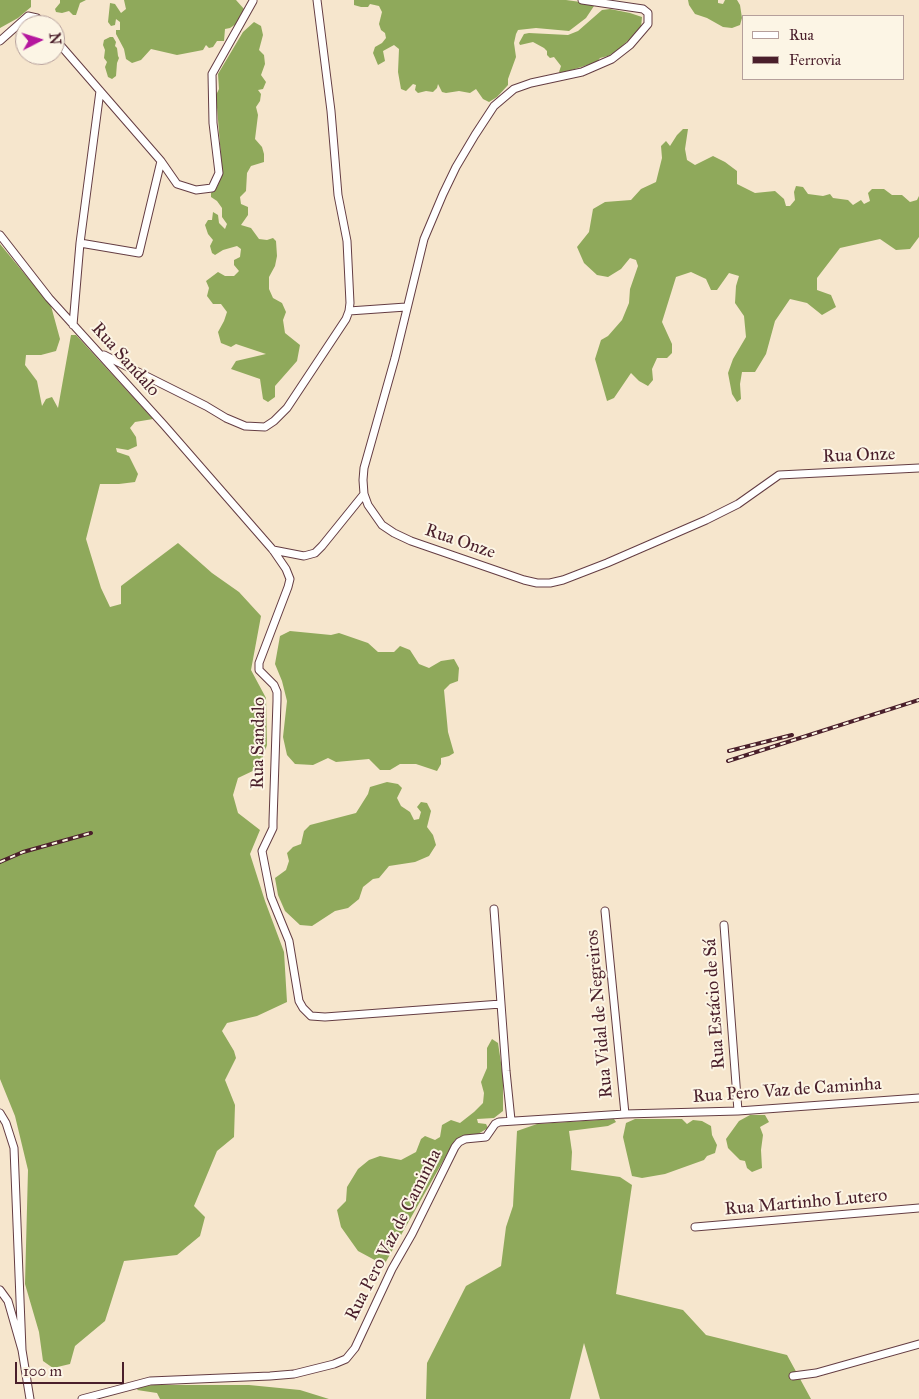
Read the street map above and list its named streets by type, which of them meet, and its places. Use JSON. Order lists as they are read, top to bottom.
{
  "streets": {
    "street": [
      "Rua Sandalo",
      "Rua Onze",
      "Rua Estácio de Sá",
      "Rua Vidal de Negreiros",
      "Rua Pero Vaz de Caminha",
      "Rua Martinho Lutero"
    ]
  },
  "crossings": [
    ["Rua Estácio de Sá", "Rua Pero Vaz de Caminha"],
    ["Rua Vidal de Negreiros", "Rua Pero Vaz de Caminha"]
  ],
  "legend": ["Rua", "Ferrovia"],
  "scale_bar": "100 m",
  "north": "right"
}
